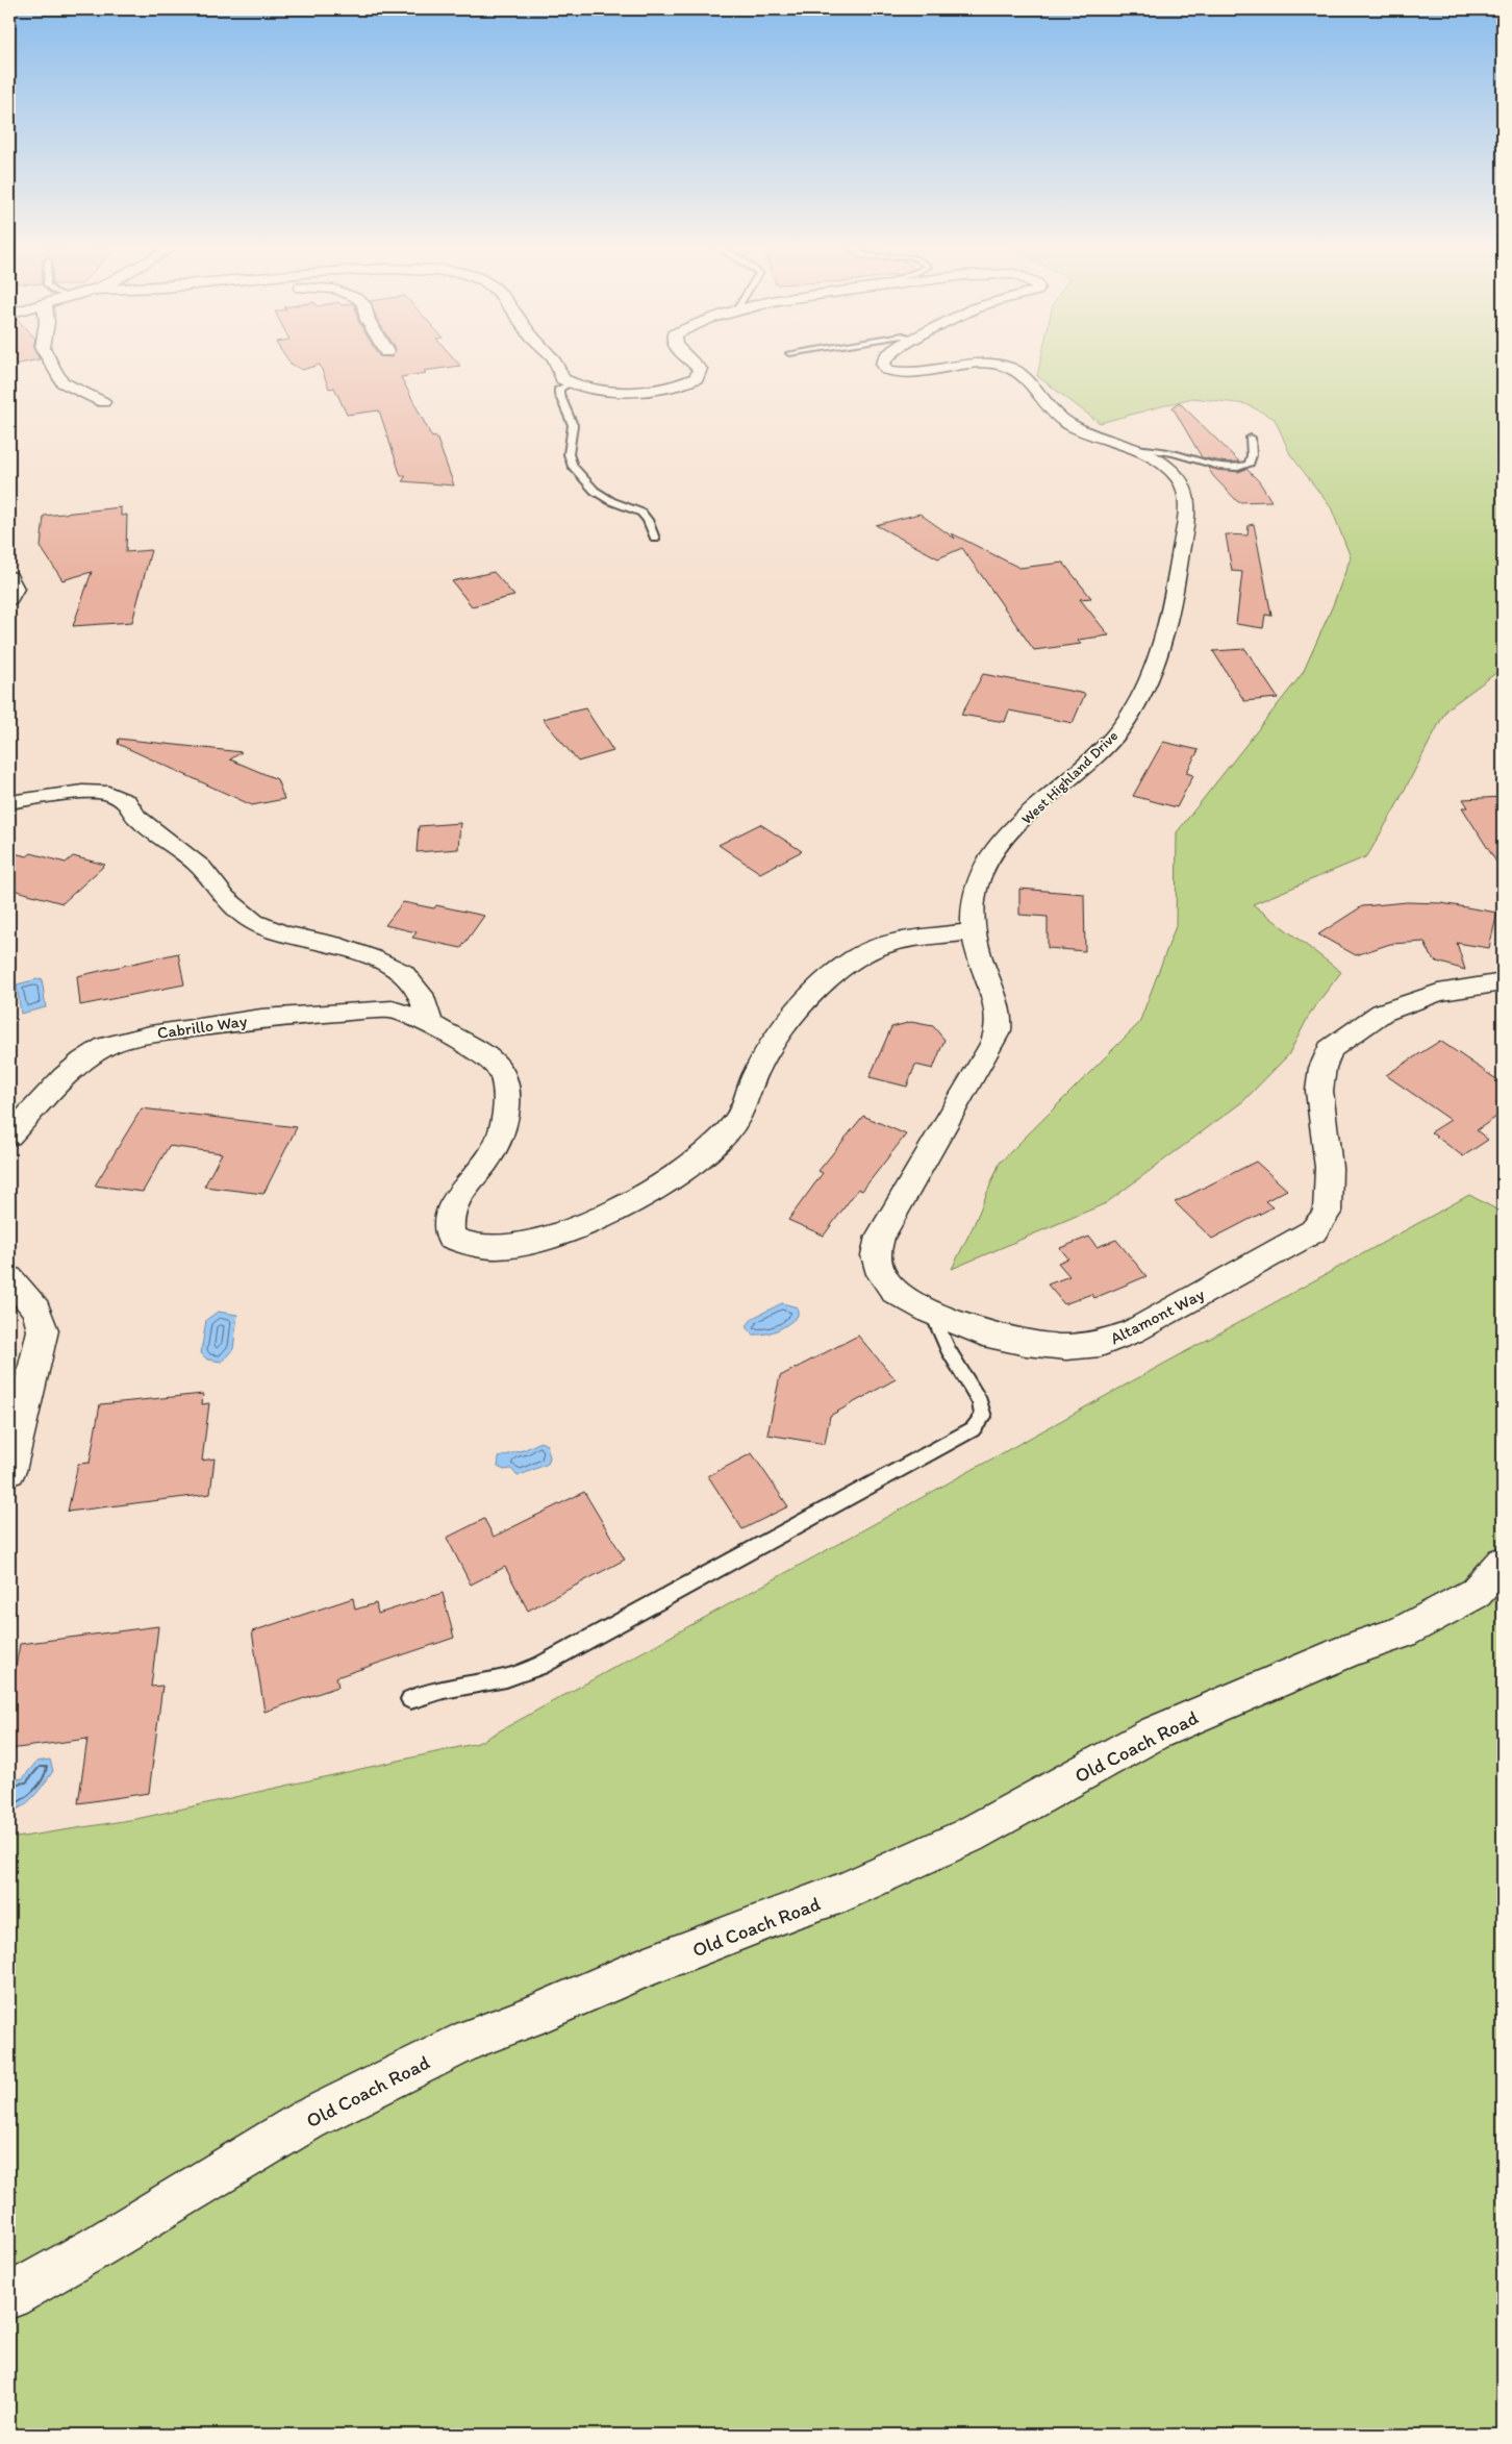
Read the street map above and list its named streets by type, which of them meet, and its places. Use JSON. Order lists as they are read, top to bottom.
{
  "streets": {
    "street": [
      "West Highland Drive",
      "Cabrillo Way",
      "Altamont Way",
      "Old Coach Road"
    ]
  },
  "crossings": [
    ["West Highland Drive", "Altamont Way"]
  ]
}
